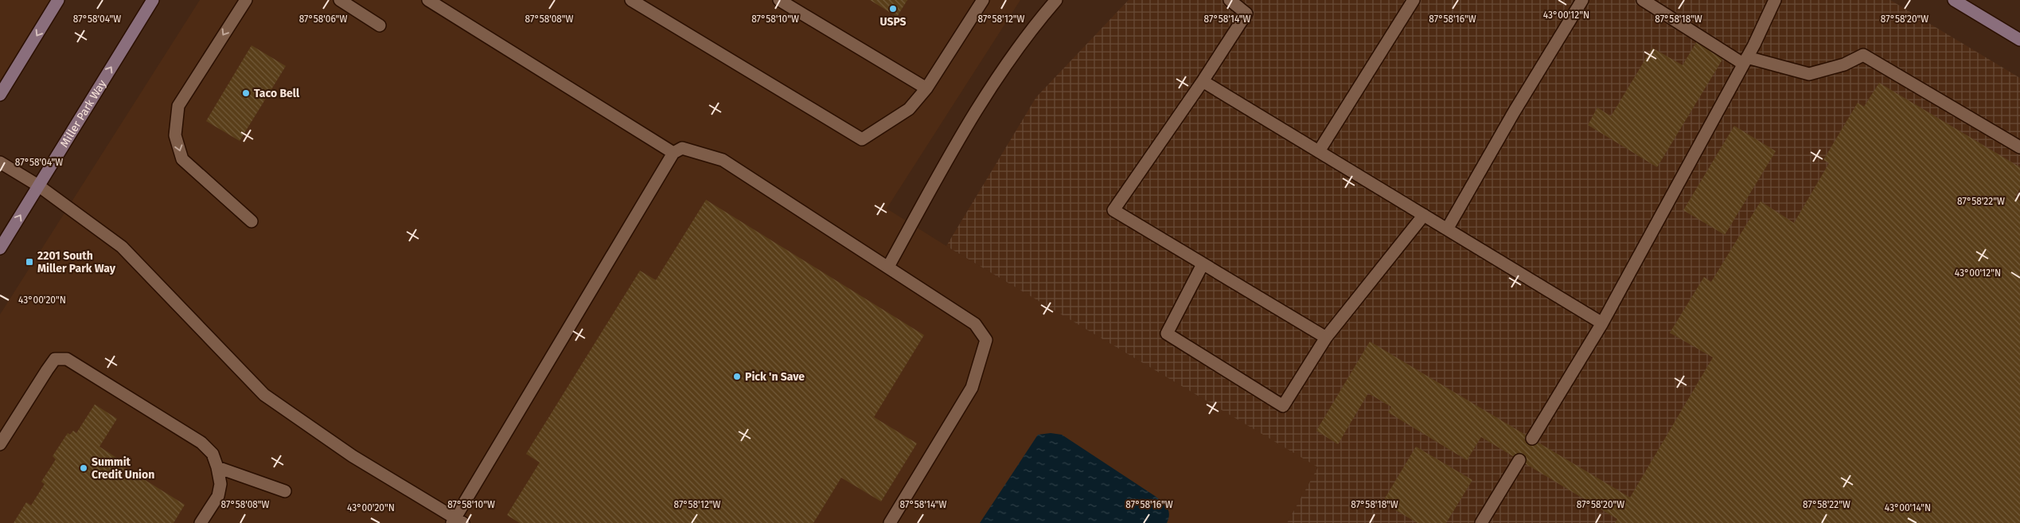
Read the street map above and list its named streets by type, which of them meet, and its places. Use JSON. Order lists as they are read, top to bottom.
{
  "streets": {
    "main road": ["Miller Park Way"]
  },
  "places": {
    "other": [
      "USPS",
      "Taco Bell",
      "Pick 'n Save",
      "Summit Credit Union"
    ],
    "transit": ["2201 South Miller Park Way"]
  },
  "coordinates": [
    "43°00'12\"N",
    "87°58'14\"W",
    "87°58'04\"W",
    "87°58'06\"W",
    "87°58'08\"W",
    "87°58'10\"W",
    "87°58'12\"W",
    "87°58'16\"W",
    "87°58'18\"W",
    "87°58'20\"W",
    "87°58'22\"W",
    "43°00'20\"N",
    "43°00'14\"N"
  ]
}
